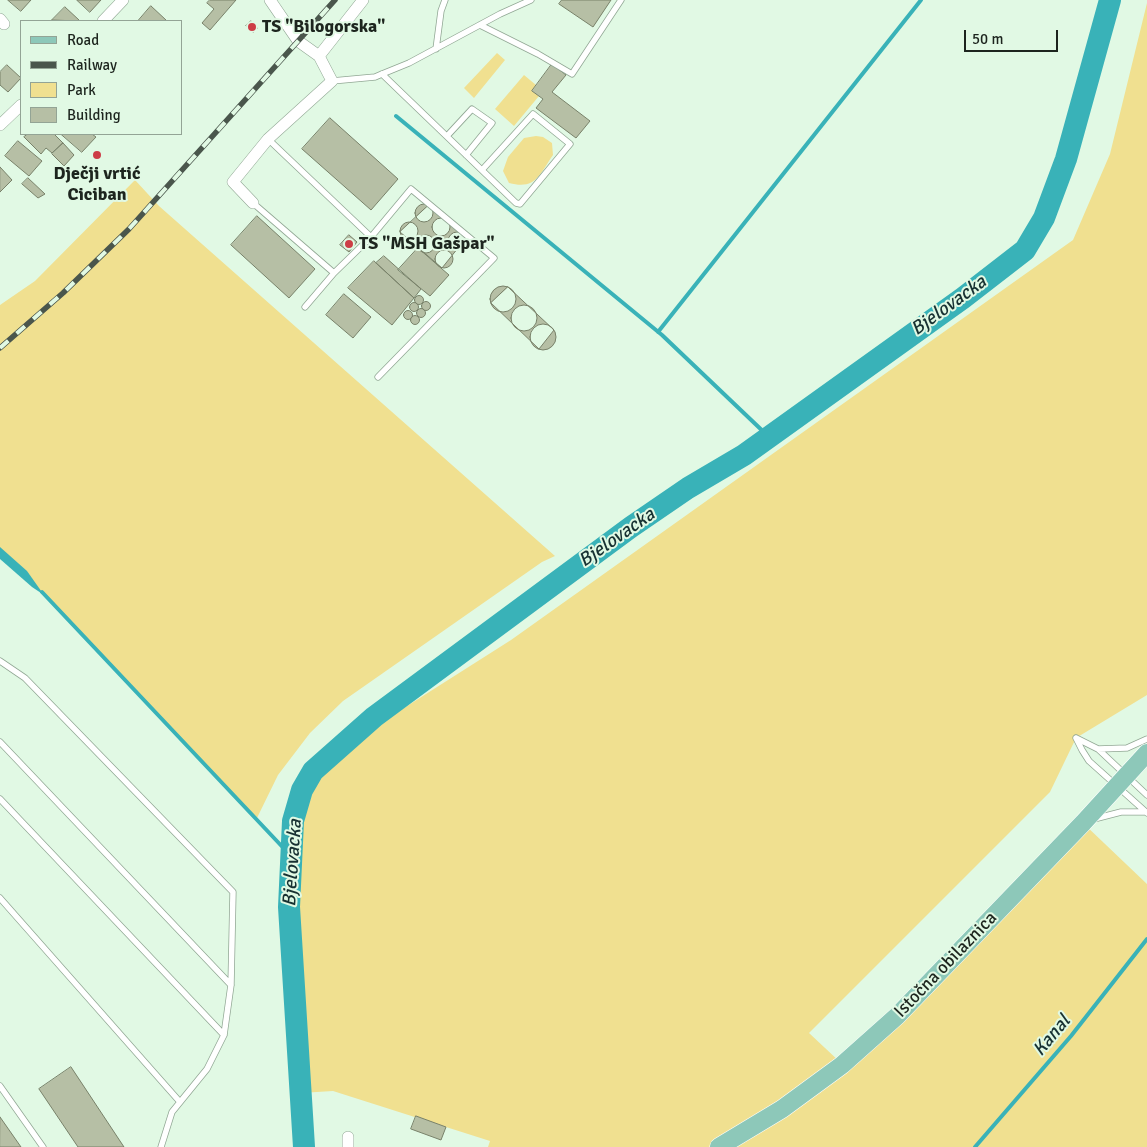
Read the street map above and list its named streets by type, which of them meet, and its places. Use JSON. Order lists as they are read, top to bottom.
{
  "streets": {
    "main road": ["Istočna obilaznica"]
  },
  "water": ["Bjelovacka", "Kanal"],
  "places": ["TS \"Bilogorska\"", "Dječji vrtić Ciciban", "TS \"MSH Gašpar\""],
  "legend": [
    "Road",
    "Railway",
    "Park",
    "Building"
  ],
  "scale_bar": "50 m"
}
